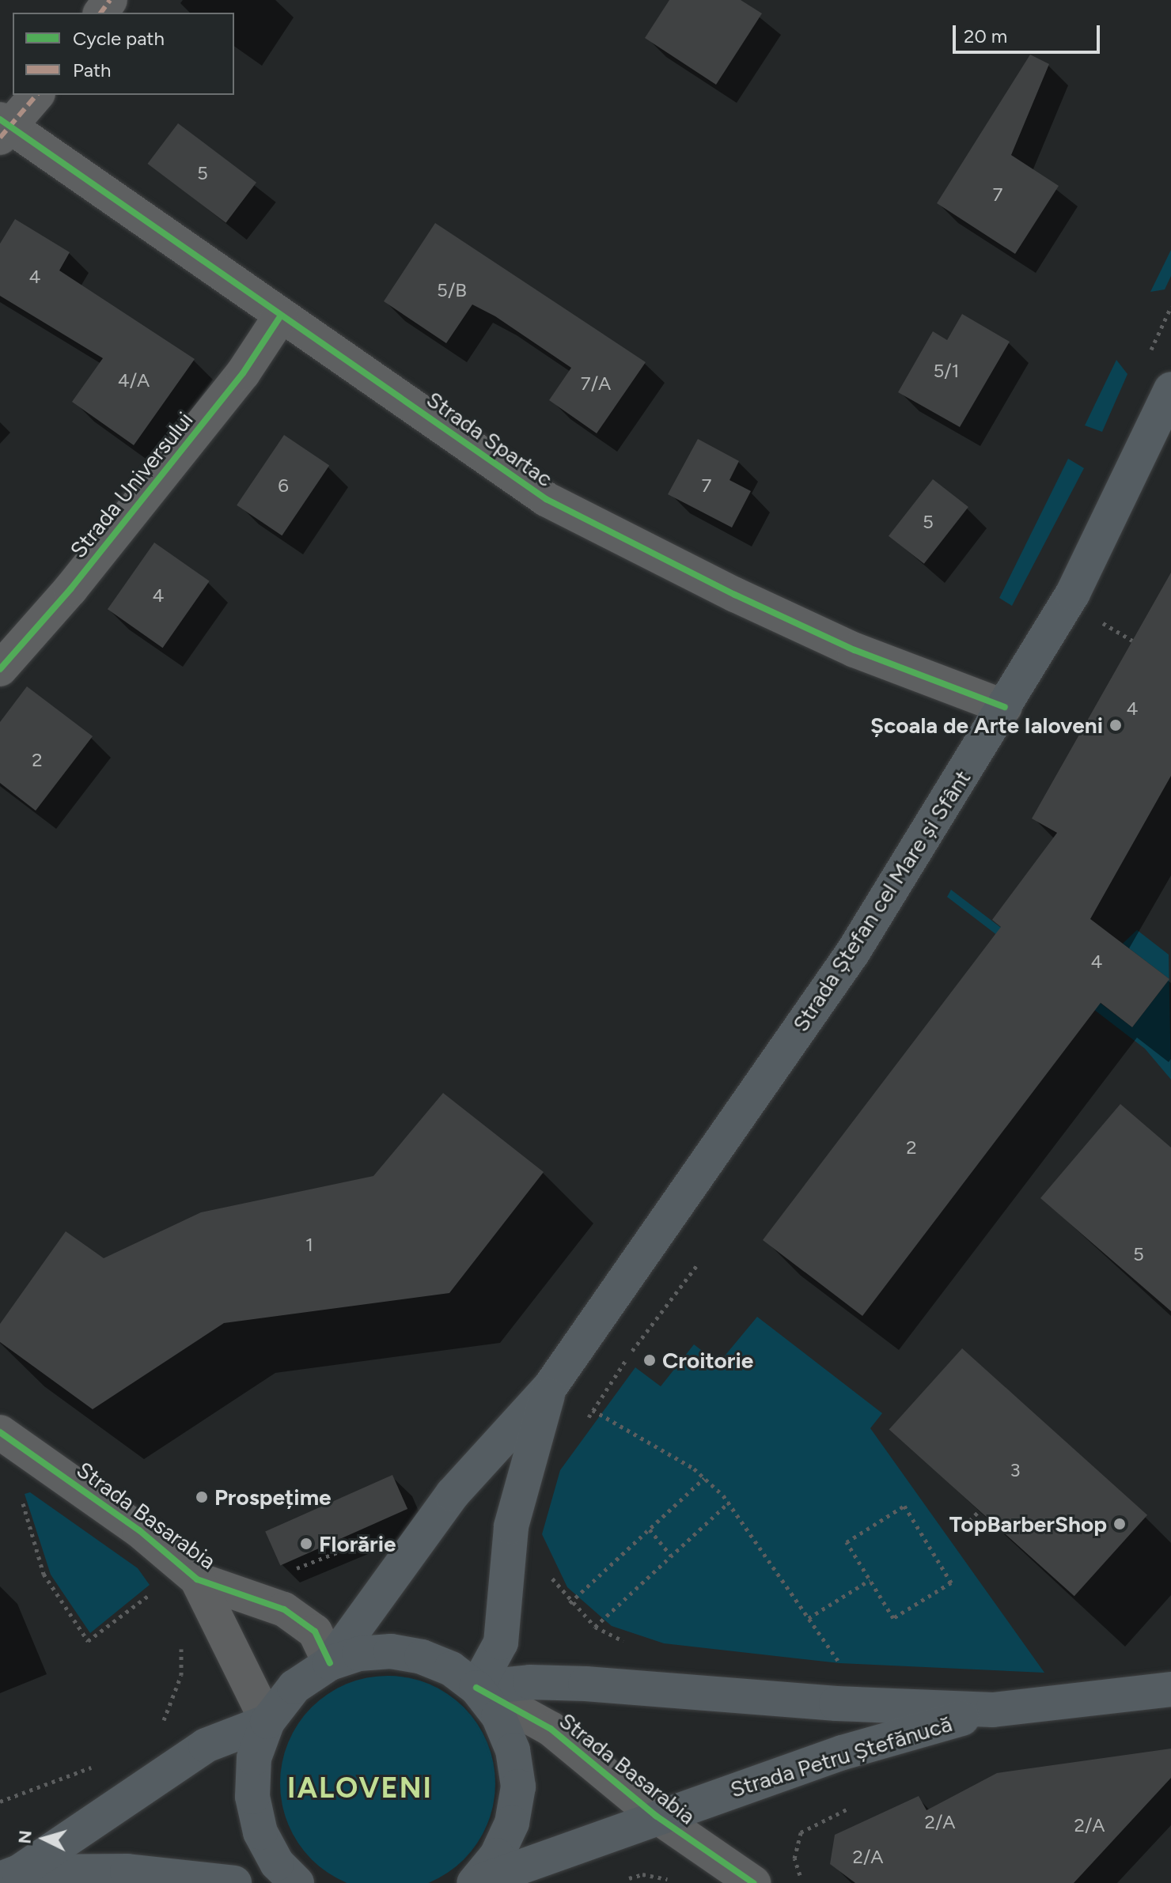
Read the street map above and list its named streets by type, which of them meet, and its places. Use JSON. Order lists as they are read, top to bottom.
{
  "streets": {
    "main road": ["Strada Ștefan cel Mare și Sfânt", "Strada Basarabia", "Strada Petru Ștefănucă"],
    "street": ["Strada Spartac", "Strada Universului"]
  },
  "crossings": [
    ["Strada Spartac", "Strada Universului"],
    ["Strada Spartac", "Strada Ștefan cel Mare și Sfânt"],
    ["Strada Ștefan cel Mare și Sfânt", "Strada Basarabia"],
    ["Strada Ștefan cel Mare și Sfânt", "Strada Petru Ștefănucă"],
    ["Strada Basarabia", "Strada Petru Ștefănucă"]
  ],
  "districts": ["IALOVENI"],
  "places": [
    "Școala de Arte Ialoveni",
    "Croitorie",
    "Prospețime",
    "TopBarberShop",
    "Florărie"
  ],
  "house_numbers": [
    "5",
    "7",
    "4",
    "5/B",
    "5/1",
    "4/A",
    "7/A",
    "6",
    "7",
    "5",
    "4",
    "4",
    "2",
    "4",
    "2",
    "1",
    "5",
    "3",
    "2/A",
    "2/A",
    "2/A"
  ],
  "legend": ["Cycle path", "Path"],
  "scale_bar": "20 m",
  "north": "left"
}
